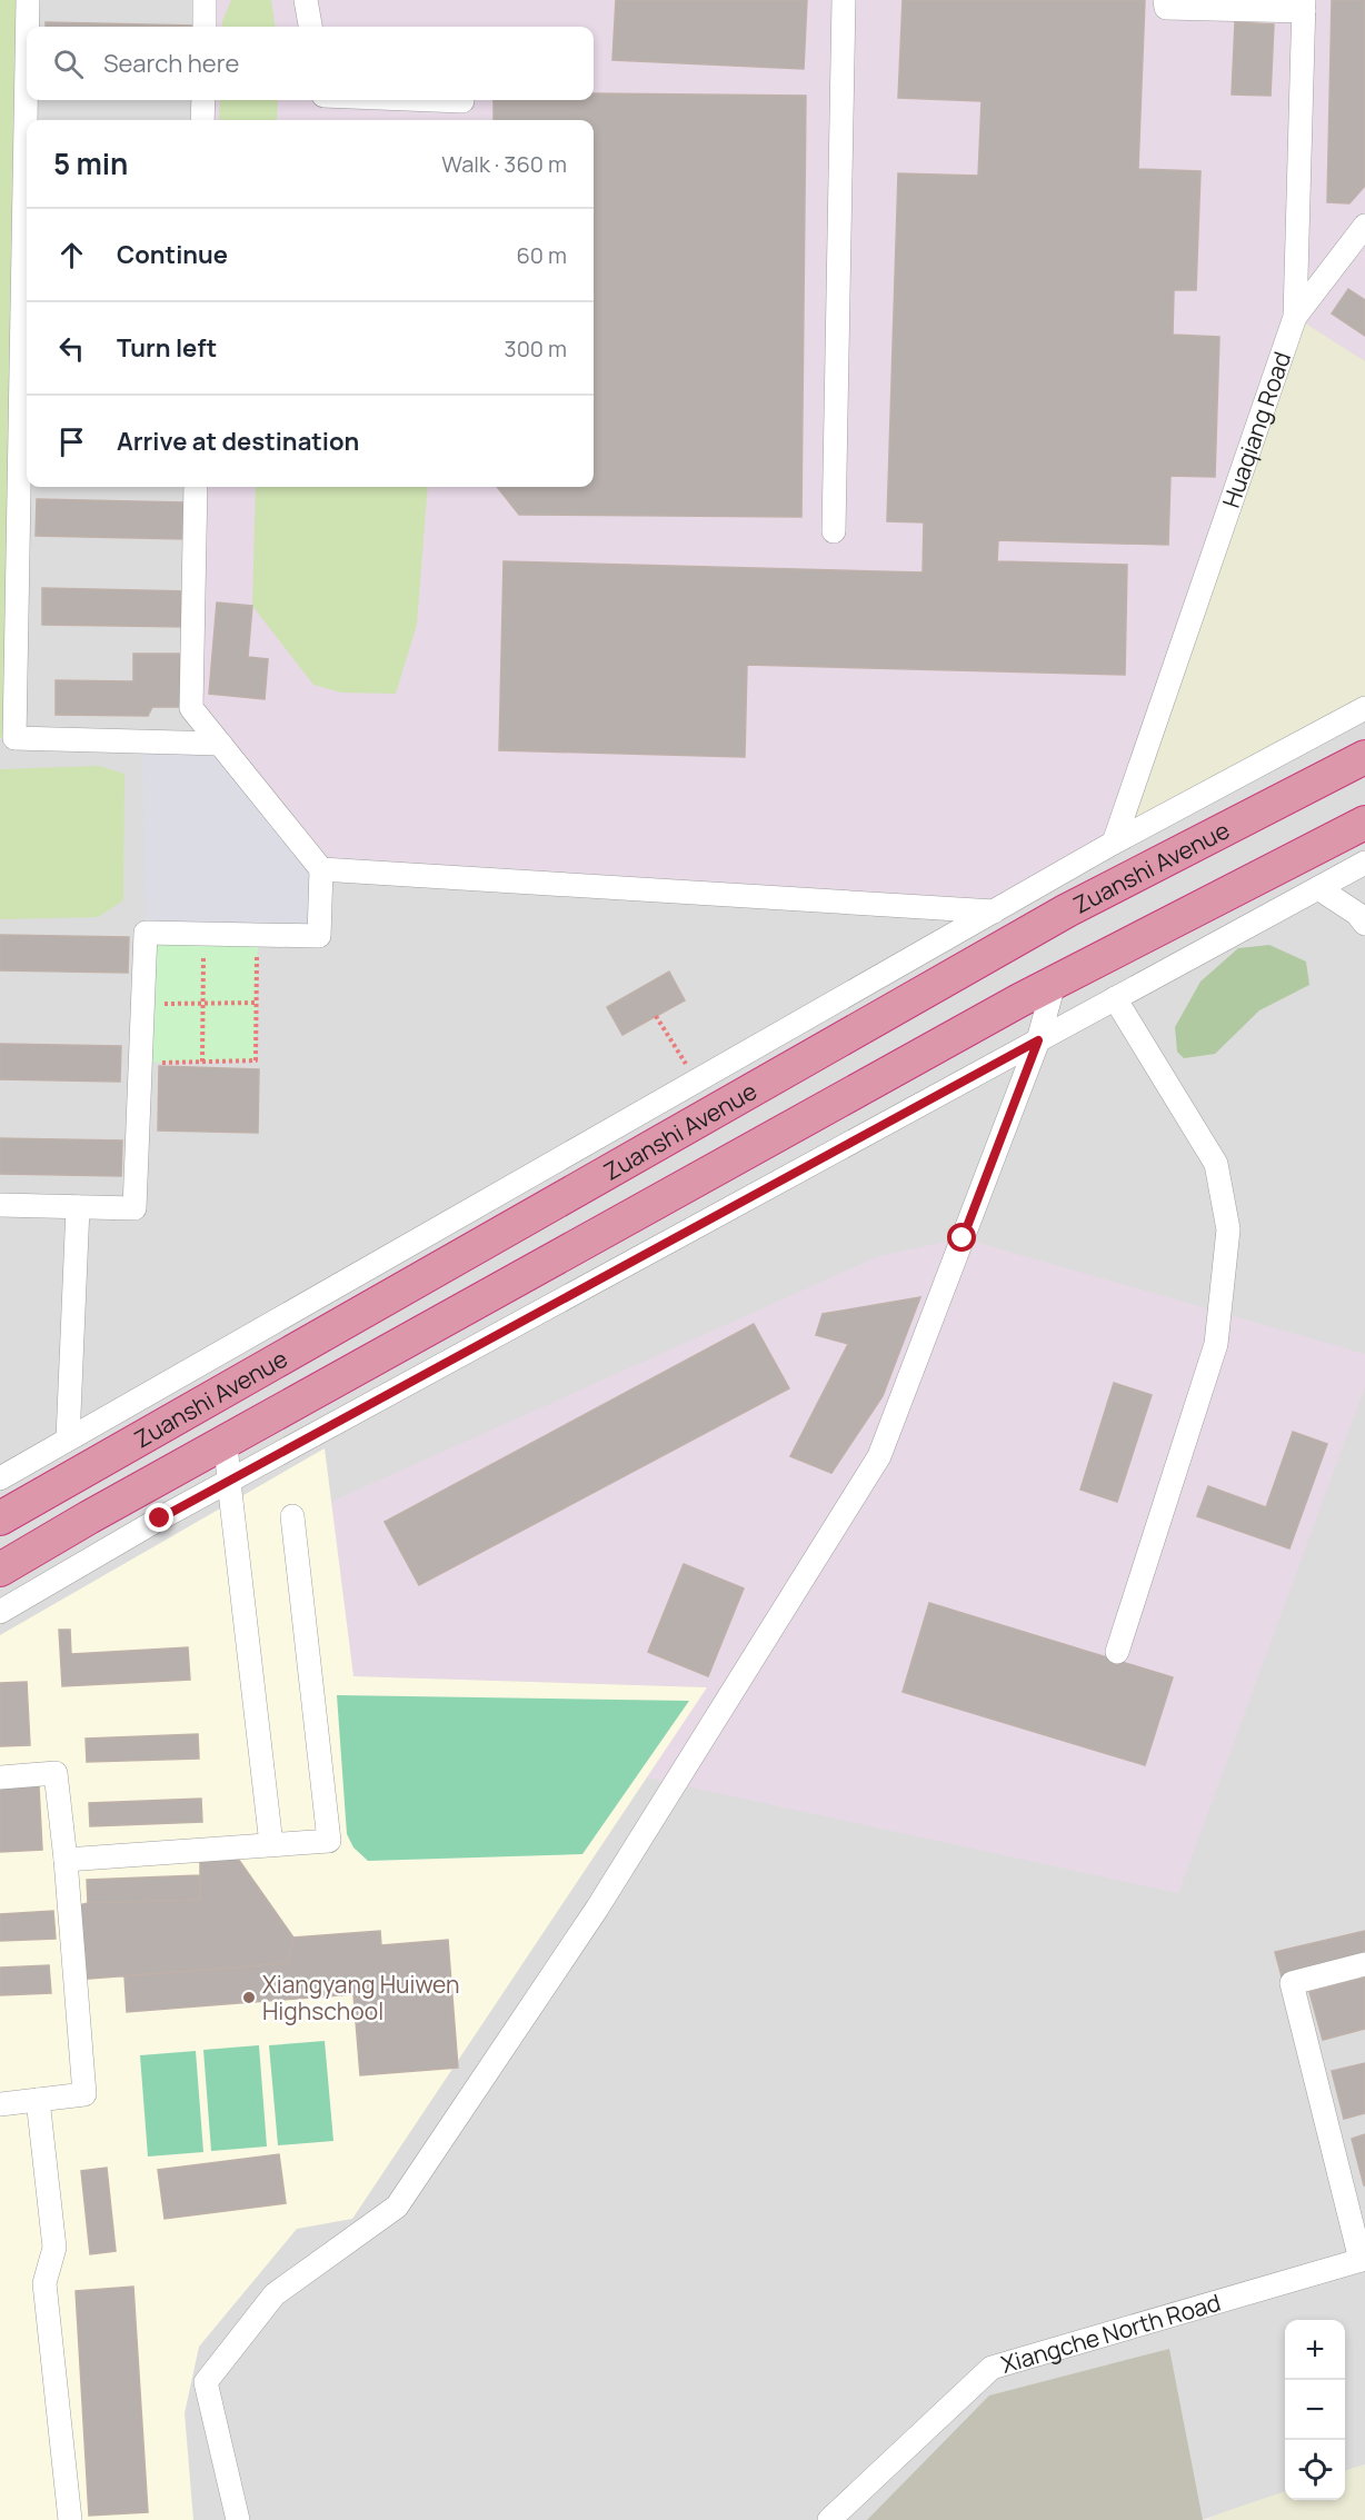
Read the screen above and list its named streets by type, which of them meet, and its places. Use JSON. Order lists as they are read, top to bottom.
{
  "streets": {
    "highway": ["Zuanshi Avenue"],
    "street": ["Huaqiang Road", "Xiangche North Road"]
  },
  "places": ["Xiangyang Huiwen Highschool"],
  "page": {
    "search": "Search here",
    "heading": ["5 min", "Walk · 360 m"],
    "list": [
      ["Continue", "60 m"],
      ["Turn left", "300 m"],
      "Arrive at destination"
    ],
    "map_buttons": ["+", "−"]
  }
}
